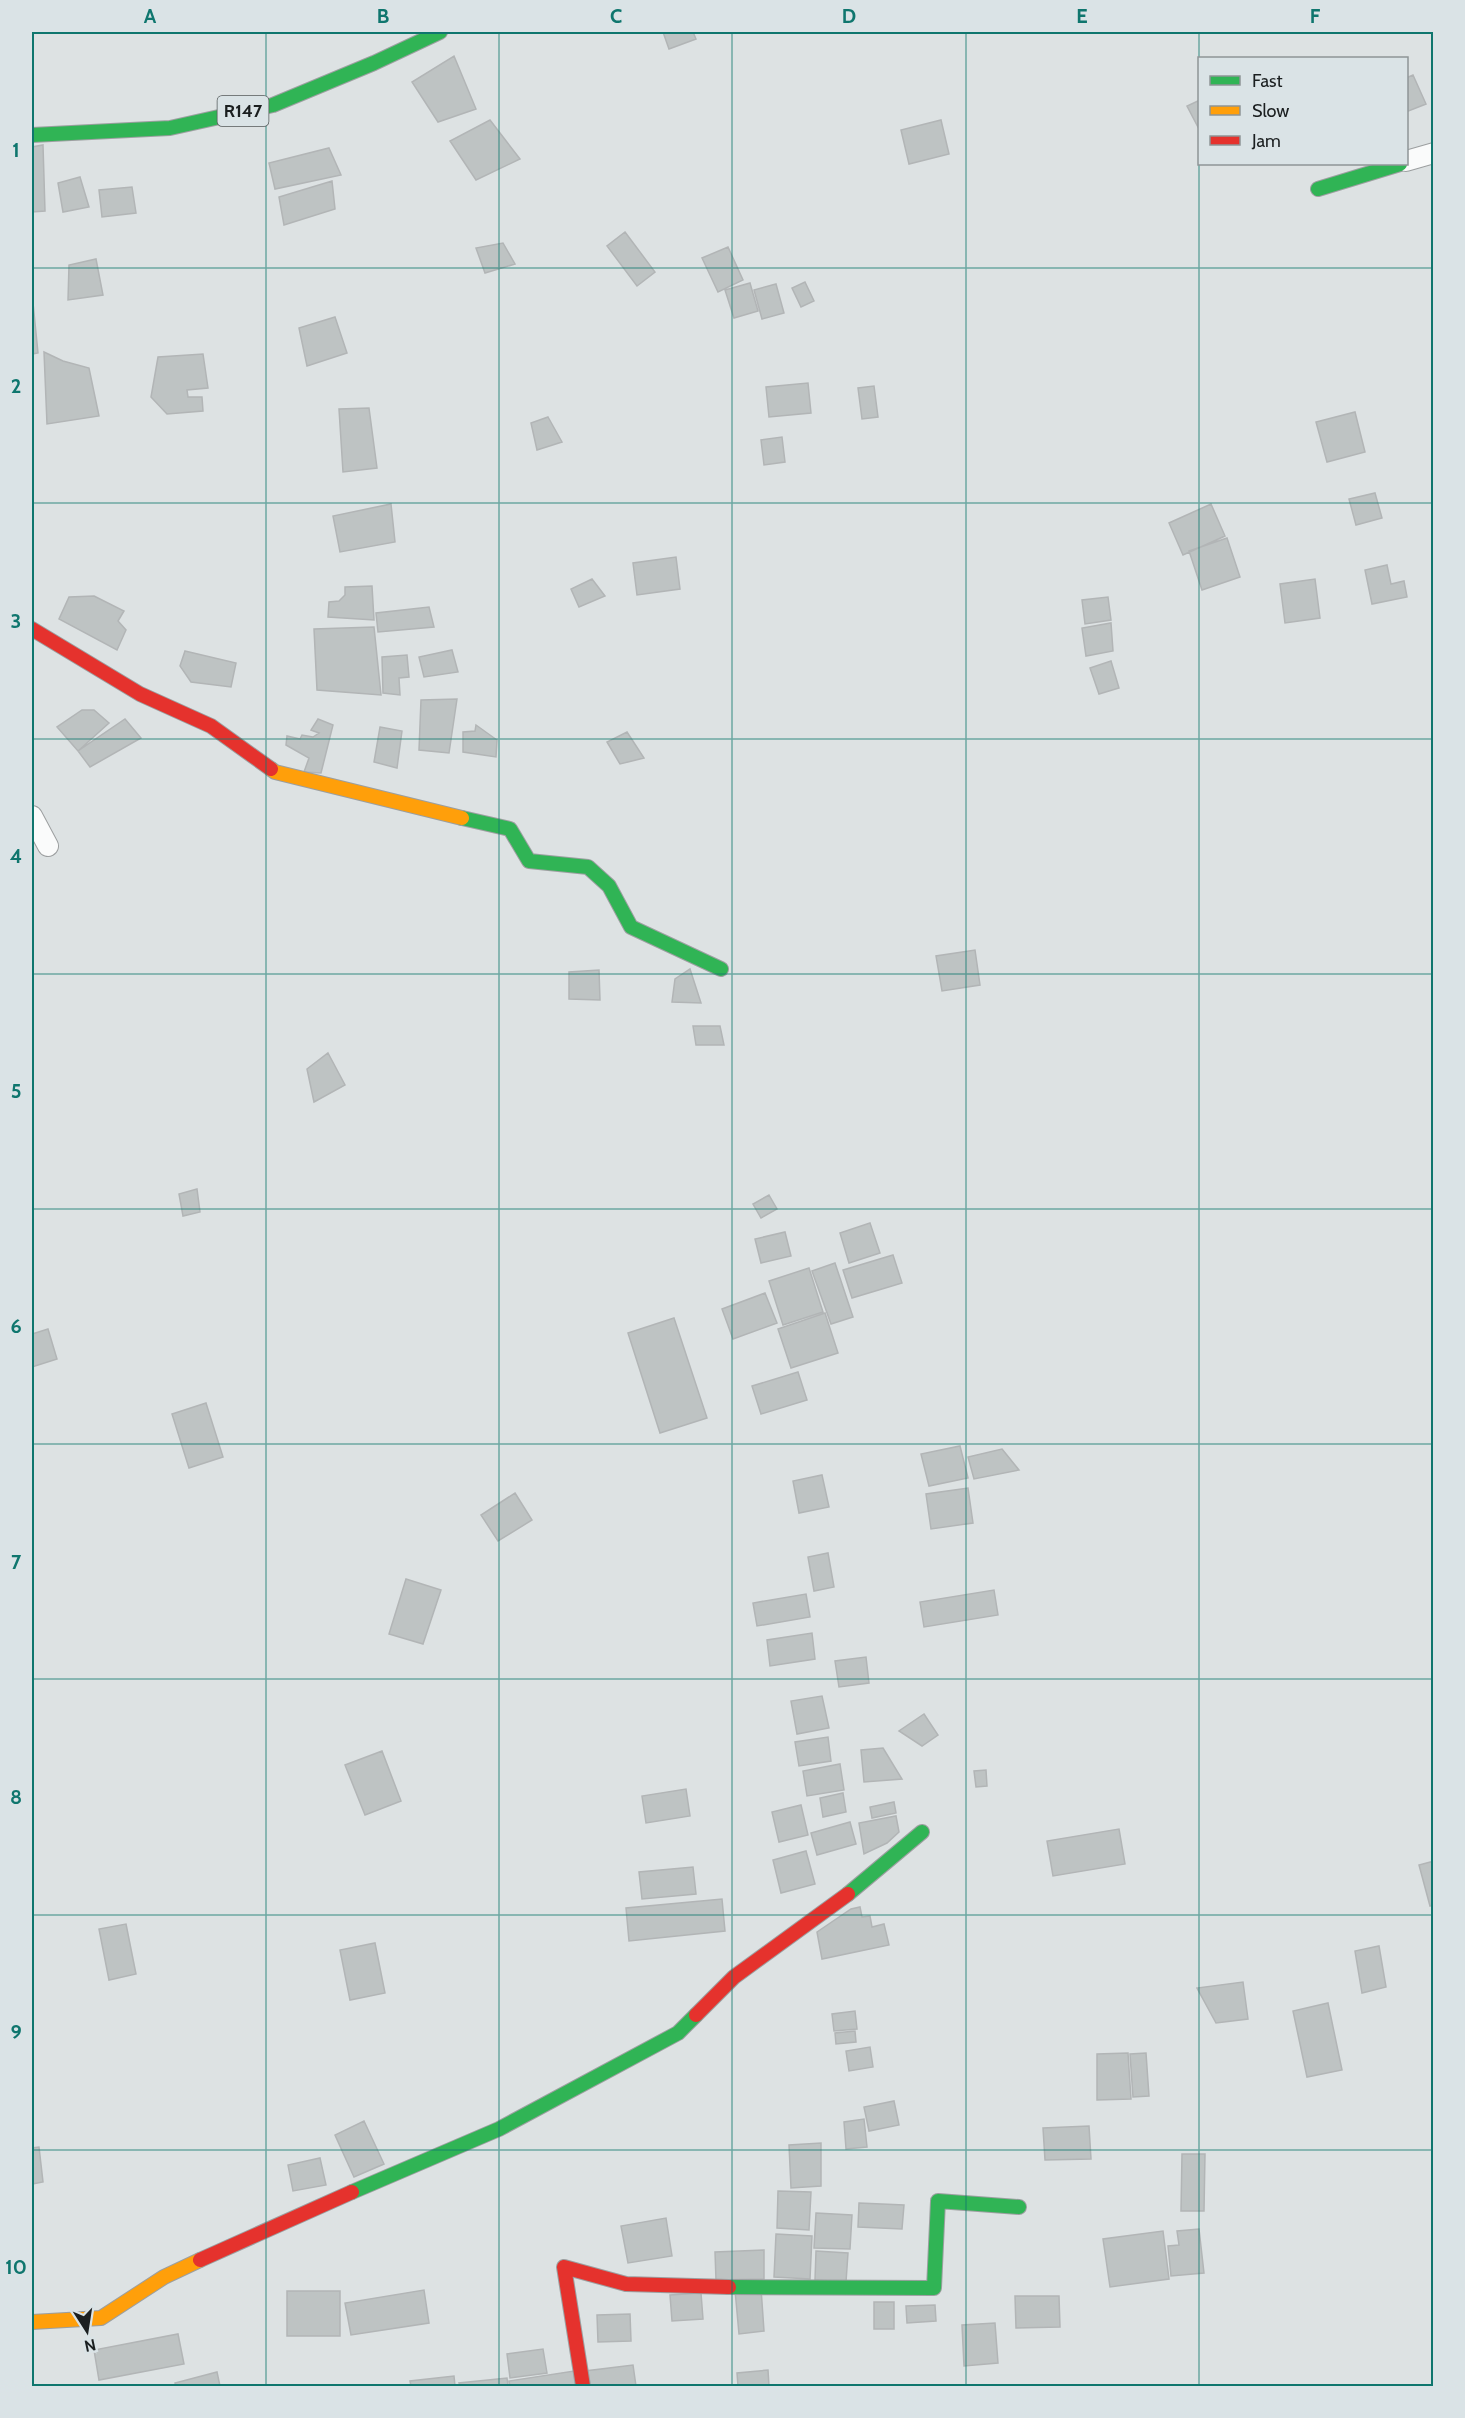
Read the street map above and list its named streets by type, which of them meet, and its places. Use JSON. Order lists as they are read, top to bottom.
{
  "streets": {
    "street": ["R147"]
  },
  "legend": ["Fast", "Slow", "Jam"],
  "north": "bottom",
  "grid": {
    "columns": [
      "A",
      "B",
      "C",
      "D",
      "E",
      "F"
    ],
    "rows": [
      "1",
      "2",
      "3",
      "4",
      "5",
      "6",
      "7",
      "8",
      "9",
      "10"
    ]
  }
}
